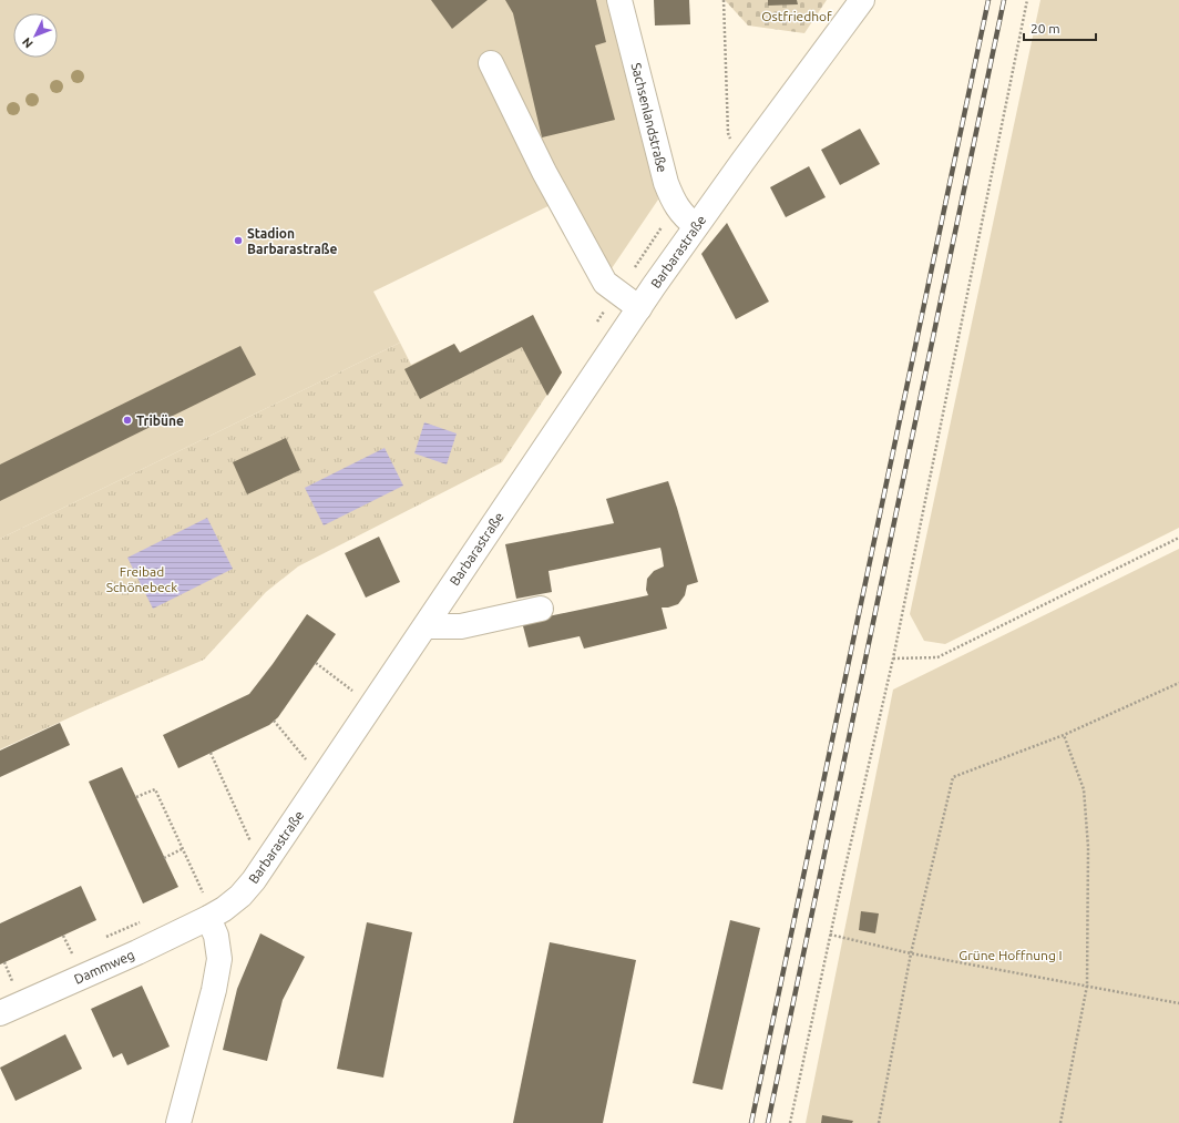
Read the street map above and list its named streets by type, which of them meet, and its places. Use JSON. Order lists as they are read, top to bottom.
{
  "streets": {
    "street": ["Sachsenlandstraße", "Barbarastraße", "Dammweg"]
  },
  "crossings": [
    ["Sachsenlandstraße", "Barbarastraße"],
    ["Barbarastraße", "Dammweg"]
  ],
  "parks": ["Ostfriedhof", "Freibad Schönebeck", "Grüne Hoffnung I"],
  "places": ["Stadion Barbarastraße", "Tribüne"],
  "scale_bar": "20 m",
  "north": "bottom left"
}
